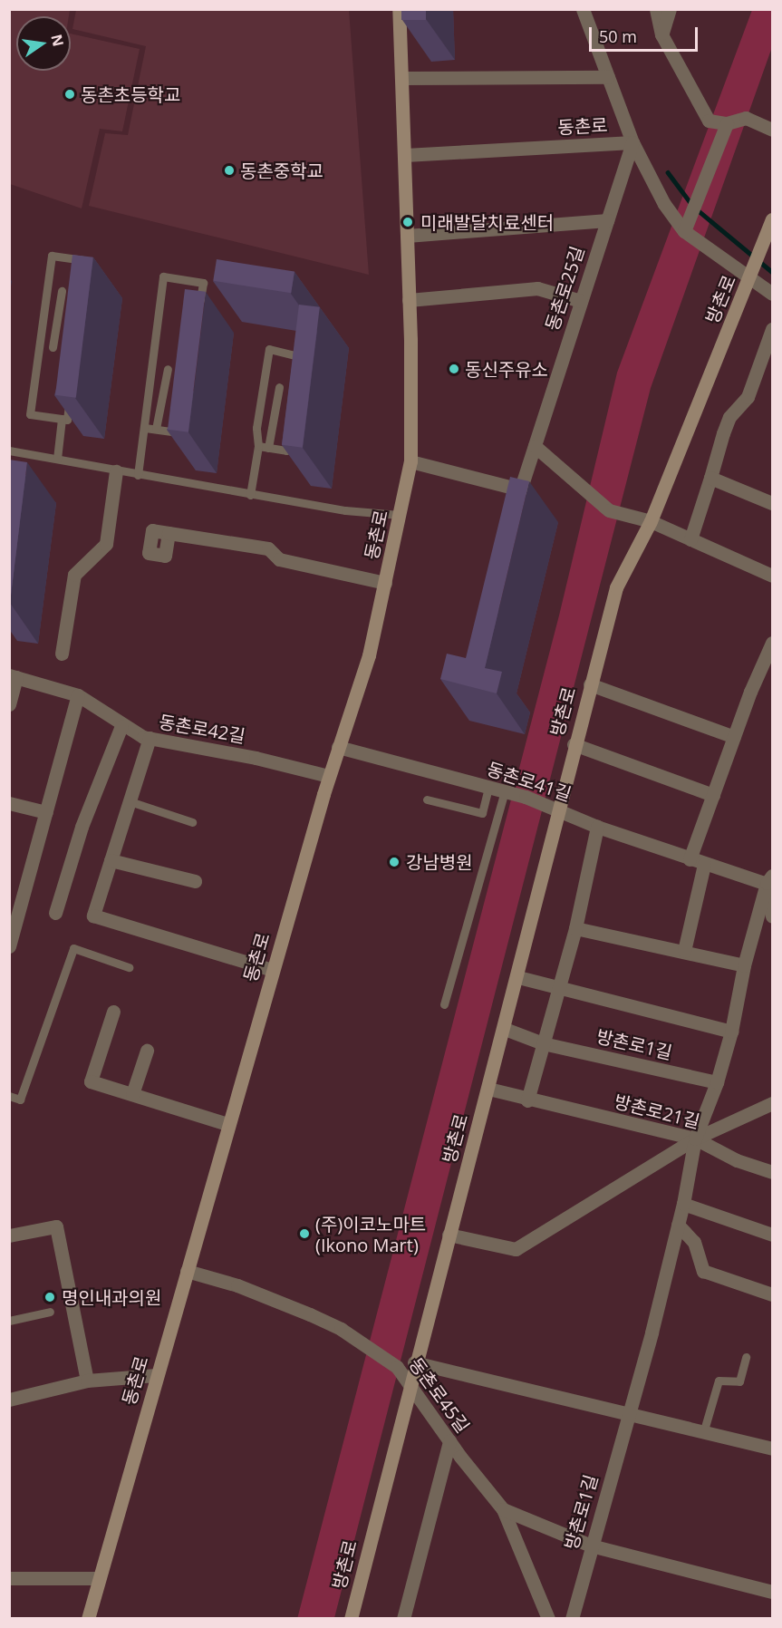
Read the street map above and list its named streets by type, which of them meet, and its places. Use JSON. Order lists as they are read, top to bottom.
{
  "streets": {
    "main road": ["동촌로", "방촌로"],
    "street": [
      "동촌로25길",
      "동촌로42길",
      "동촌로41길",
      "방촌로1길",
      "방촌로21길",
      "동촌로45길"
    ]
  },
  "crossings": [
    ["동촌로", "동촌로25길"],
    ["동촌로", "동촌로42길"],
    ["동촌로", "동촌로41길"],
    ["동촌로", "동촌로45길"],
    ["방촌로", "동촌로41길"],
    ["방촌로", "방촌로1길"],
    ["방촌로", "방촌로21길"],
    ["방촌로", "동촌로45길"],
    ["동촌로41길", "방촌로1길"],
    ["방촌로1길", "방촌로21길"]
  ],
  "places": [
    "동촌초등학교",
    "동촌중학교",
    "미래발달치료센터",
    "동신주유소",
    "강남병원",
    "(주)이코노마트 (Ikono Mart)",
    "명인내과의원"
  ],
  "scale_bar": "50 m",
  "north": "right"
}
